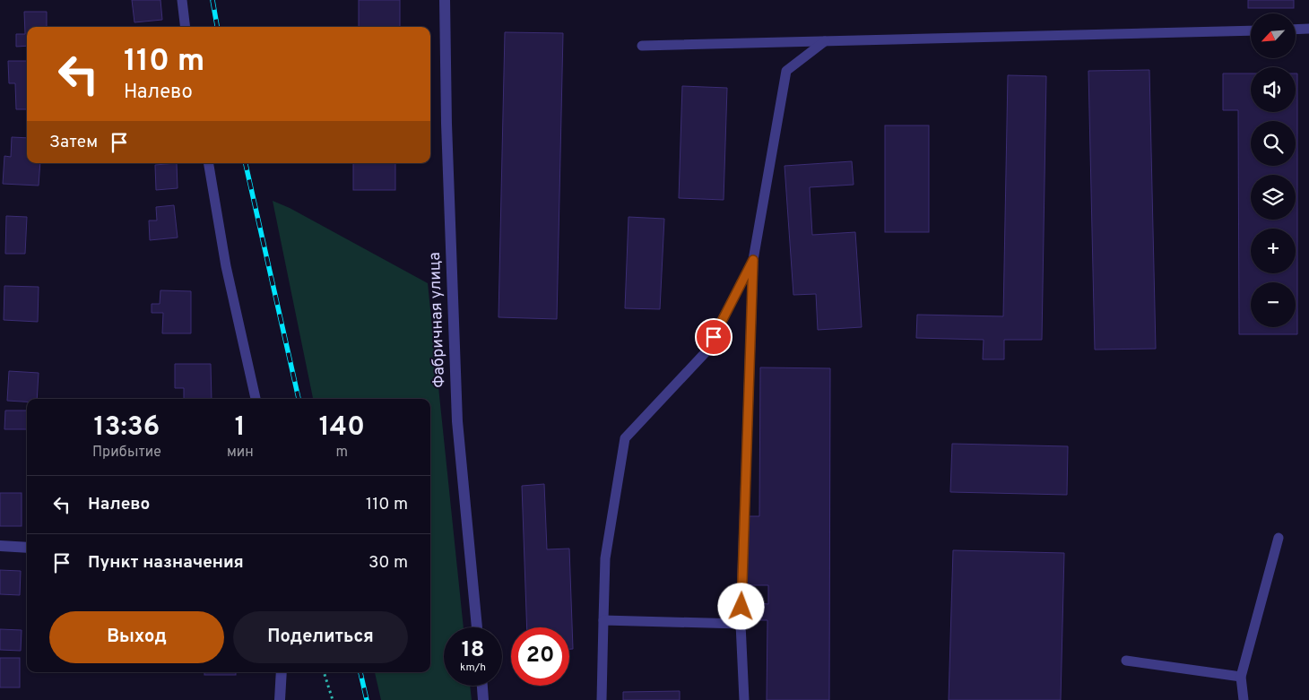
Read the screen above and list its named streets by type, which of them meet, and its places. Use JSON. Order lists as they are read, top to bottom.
{
  "streets": {
    "street": ["Фабричная улица"]
  },
  "north": "bottom left",
  "page": {
    "map_buttons": ["+", "−"],
    "turn": ["110 m", "Налево"],
    "then": "Затем",
    "eta": [
      "13:36",
      "Прибытие",
      "1",
      "мин",
      "140",
      "m"
    ],
    "list": [
      {
        "name": "Налево",
        "value": "110 m"
      },
      {
        "name": "Пункт назначения",
        "value": "30 m"
      }
    ],
    "buttons": ["Выход", "Поделиться"],
    "speed": "18 km/h",
    "limit": "20"
  }
}
